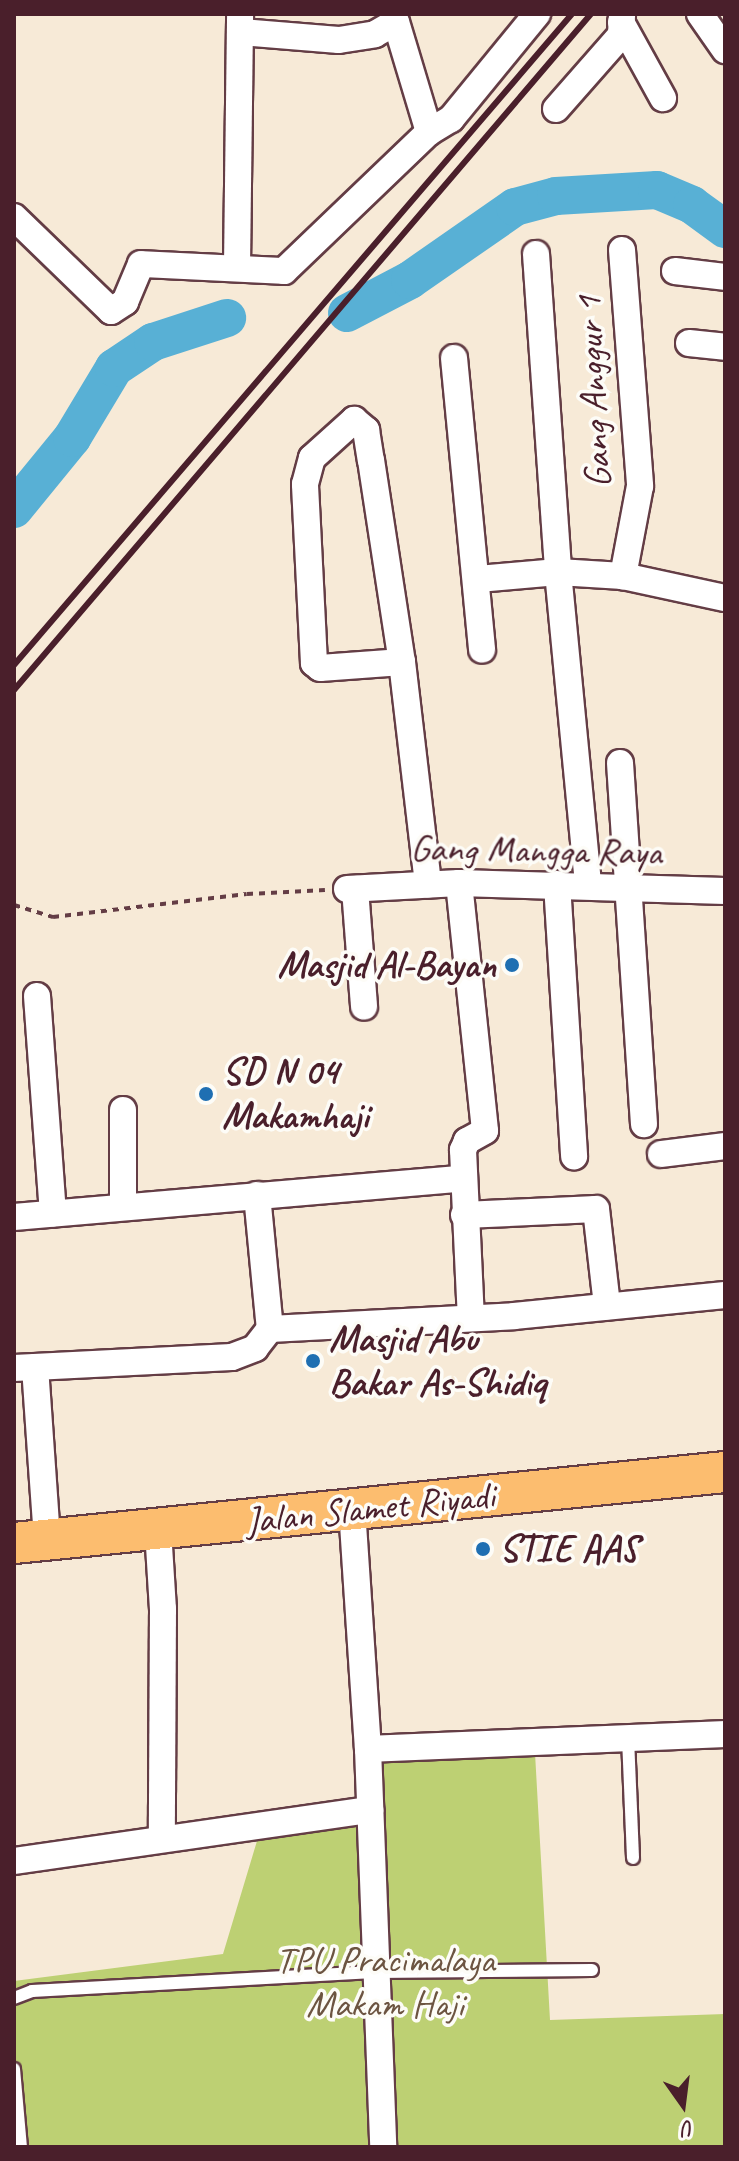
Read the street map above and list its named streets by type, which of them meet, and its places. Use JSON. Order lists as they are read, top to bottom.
{
  "streets": {
    "main road": ["Jalan Slamet Riyadi"],
    "street": ["Gang Anggur 1", "Gang Mangga Raya"]
  },
  "parks": ["TPU Pracimalaya Makam Haji"],
  "places": [
    "Masjid Al-Bayan",
    "SD N 04 Makamhaji",
    "Masjid Abu Bakar As-Shidiq",
    "STIE AAS"
  ],
  "north": "bottom"
}
